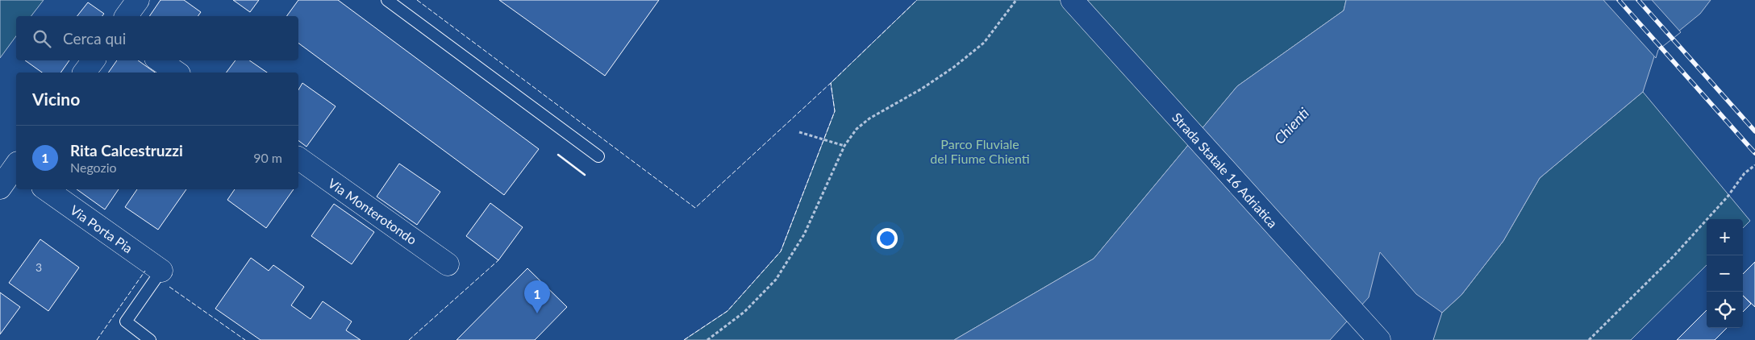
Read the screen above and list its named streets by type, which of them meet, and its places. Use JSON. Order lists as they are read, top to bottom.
{
  "streets": {
    "main road": ["Strada Statale 16 Adriatica", "Via Monterotondo", "Via Porta Pia"]
  },
  "water": ["Chienti"],
  "parks": ["Parco Fluviale del Fiume Chienti"],
  "house_numbers": ["3"],
  "page": {
    "search": "Cerca qui",
    "heading": "Vicino",
    "list": [
      {
        "mark": "1",
        "name": "Rita Calcestruzzi",
        "note": "Negozio",
        "value": "90 m"
      }
    ],
    "map_buttons": ["+", "−"],
    "pins": "1"
  }
}
